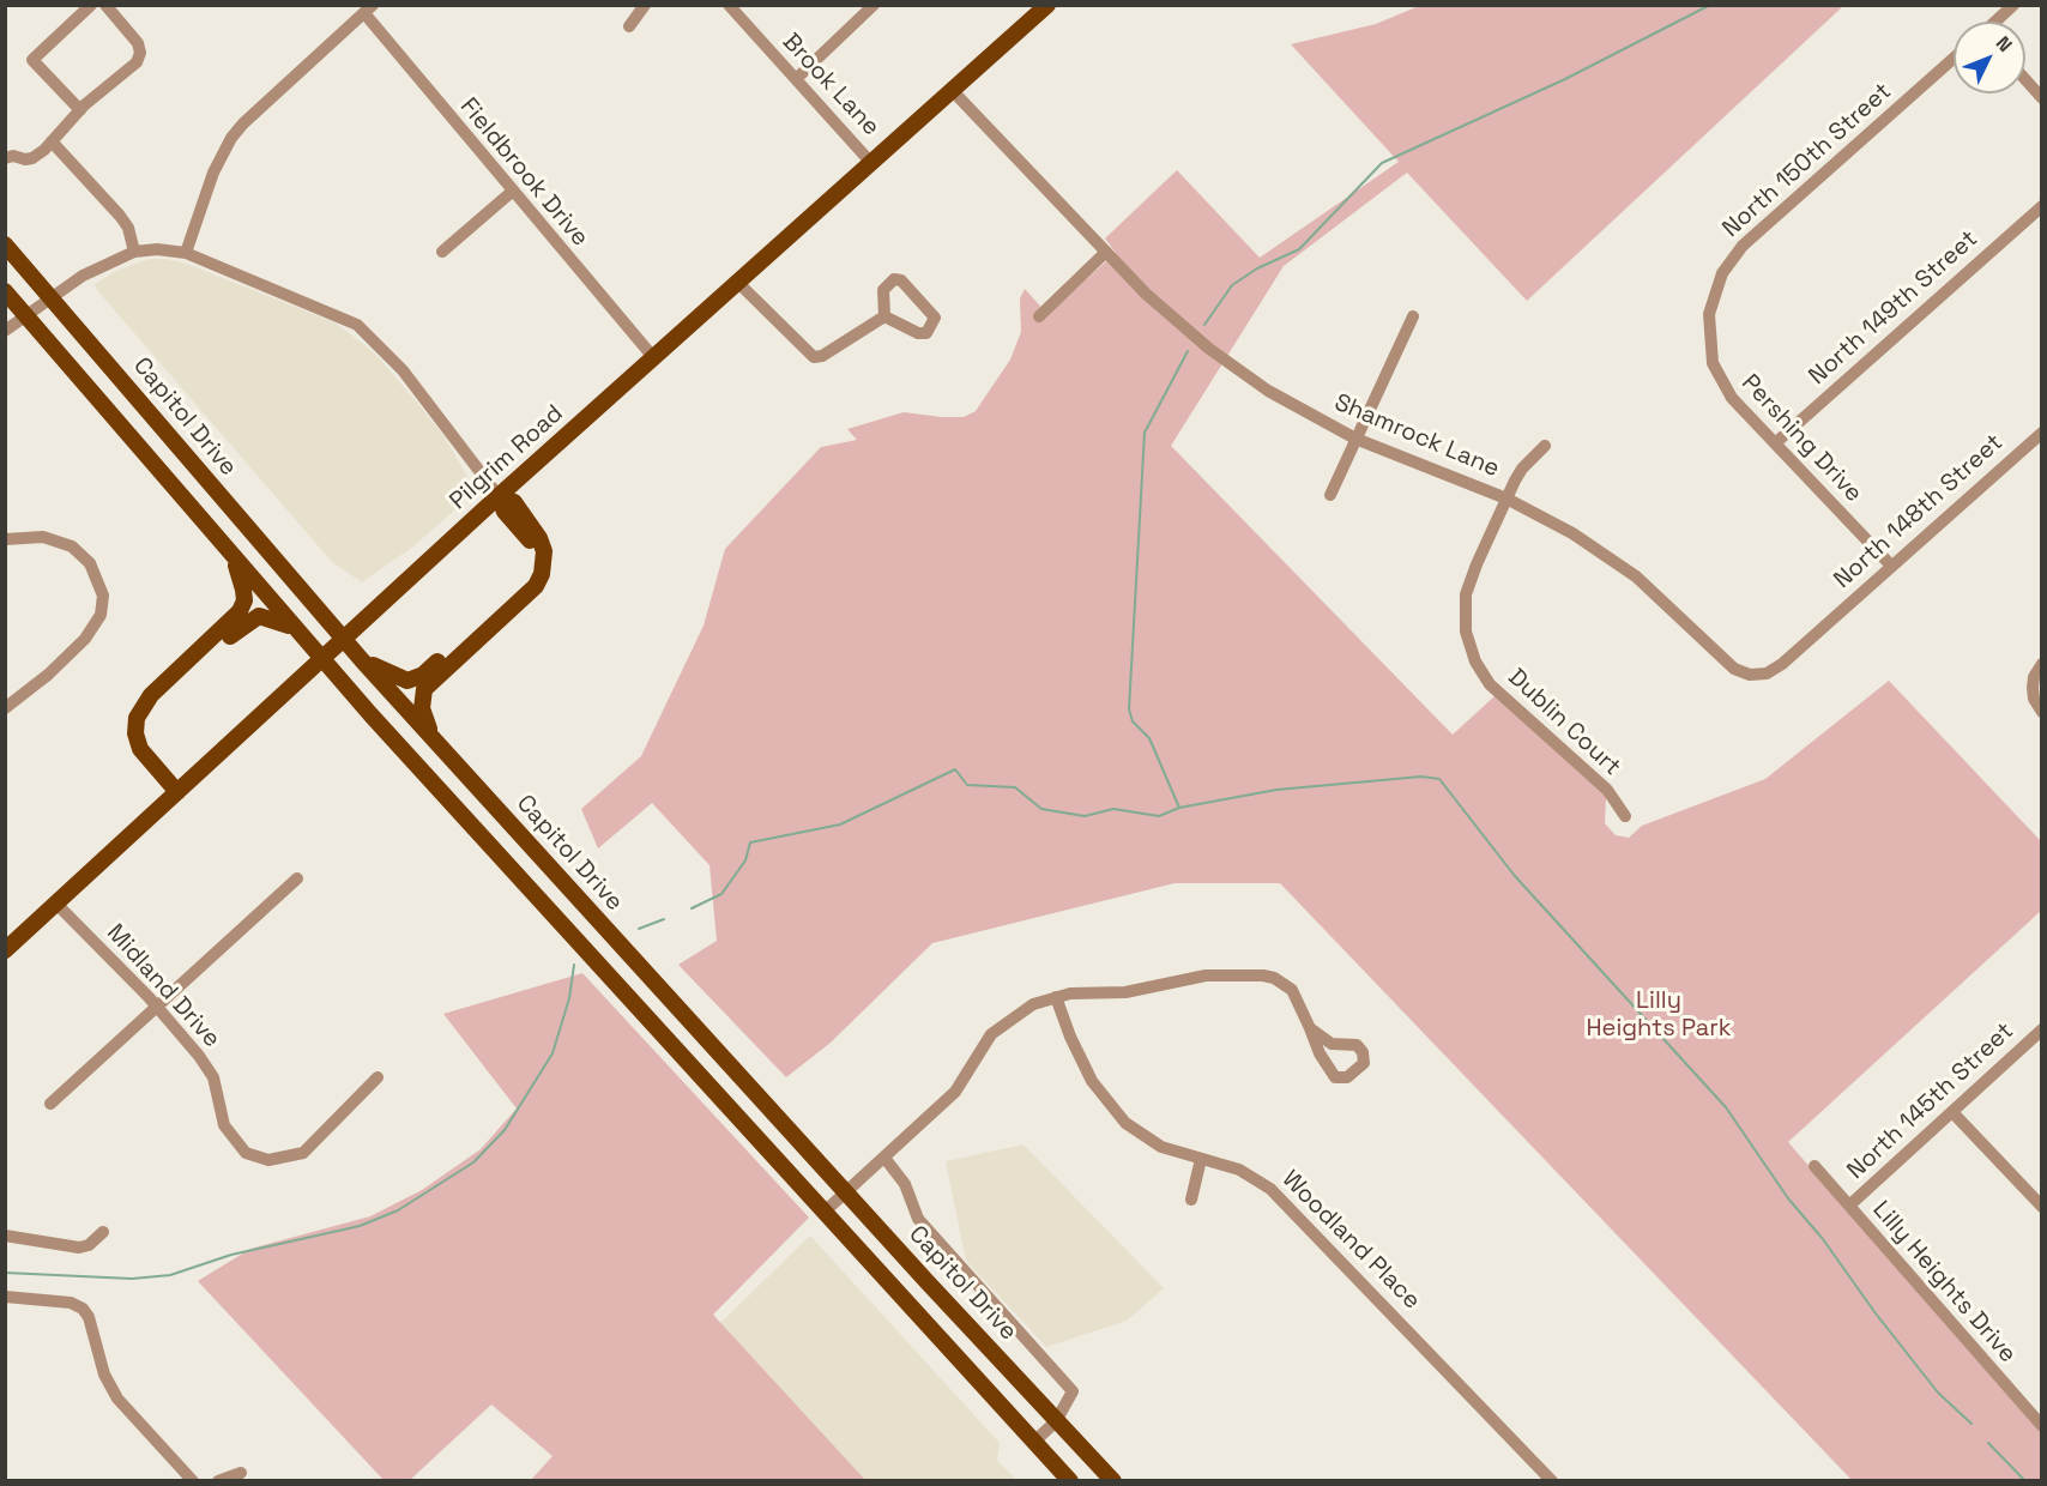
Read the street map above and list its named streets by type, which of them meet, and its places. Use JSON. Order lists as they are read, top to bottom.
{
  "streets": {
    "main road": ["Capitol Drive", "Pilgrim Road"],
    "street": [
      "Brook Lane",
      "North 150th Street",
      "Fieldbrook Drive",
      "North 149th Street",
      "Shamrock Lane",
      "Pershing Drive",
      "North 148th Street",
      "Dublin Court",
      "Midland Drive",
      "North 145th Street",
      "Woodland Place",
      "Lilly Heights Drive"
    ]
  },
  "crossings": [
    ["Brook Lane", "Pilgrim Road"],
    ["North 150th Street", "Pershing Drive"],
    ["Fieldbrook Drive", "Pilgrim Road"],
    ["North 149th Street", "Pershing Drive"],
    ["Shamrock Lane", "Pilgrim Road"],
    ["Shamrock Lane", "North 148th Street"],
    ["Shamrock Lane", "Dublin Court"],
    ["Pershing Drive", "North 148th Street"],
    ["Pilgrim Road", "Midland Drive"],
    ["North 145th Street", "Lilly Heights Drive"]
  ],
  "parks": ["Lilly Heights Park"],
  "north": "top right"
}
